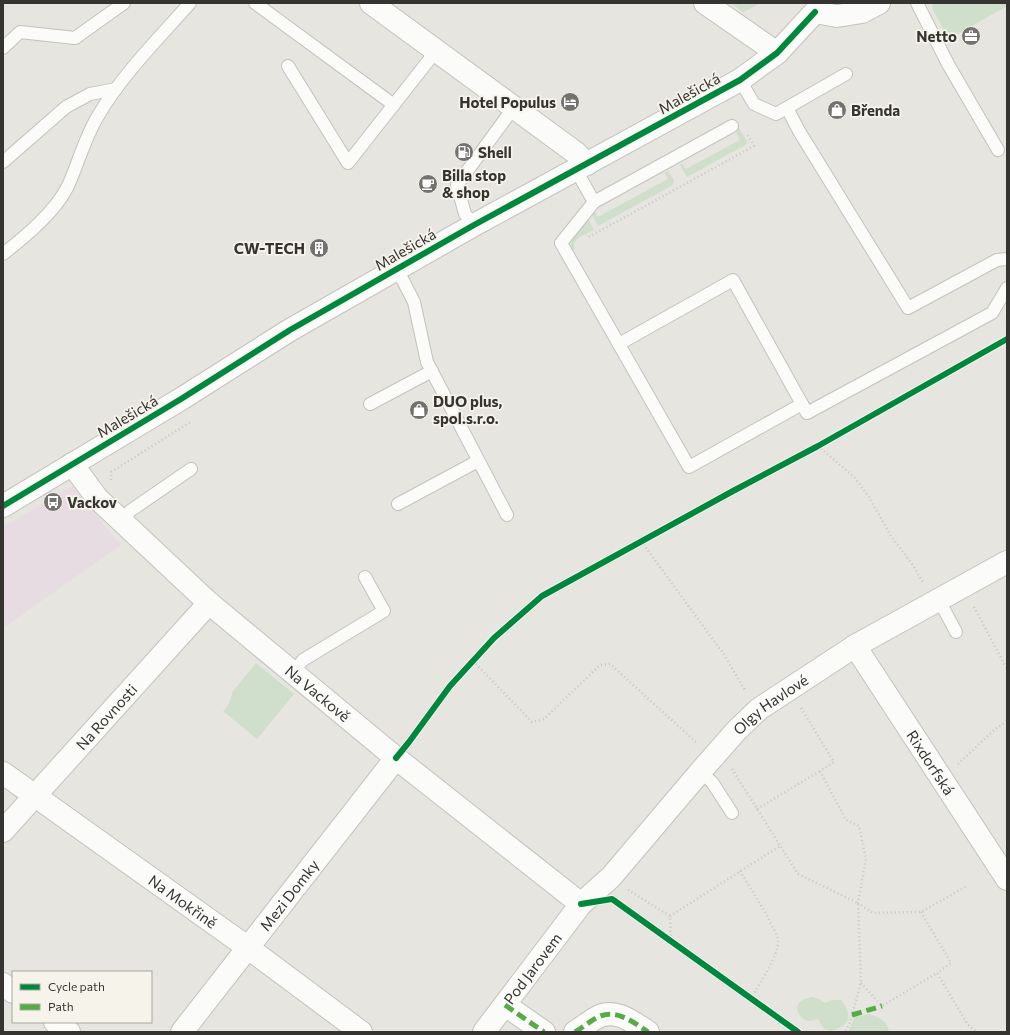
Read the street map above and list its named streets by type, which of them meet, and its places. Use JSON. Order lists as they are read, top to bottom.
{
  "streets": {
    "street": [
      "Malešická",
      "Na Vackově",
      "Olgy Havlové",
      "Na Rovnosti",
      "Rixdorfská",
      "Mezi Domky",
      "Na Mokřině",
      "Pod Jarovem"
    ]
  },
  "crossings": [
    ["Malešická", "Na Vackově"],
    ["Na Vackově", "Olgy Havlové"],
    ["Na Vackově", "Na Rovnosti"],
    ["Na Vackově", "Mezi Domky"],
    ["Na Vackově", "Pod Jarovem"],
    ["Olgy Havlové", "Rixdorfská"],
    ["Olgy Havlové", "Pod Jarovem"],
    ["Na Rovnosti", "Na Mokřině"],
    ["Mezi Domky", "Na Mokřině"]
  ],
  "places": {
    "office": ["Netto"],
    "hotel": ["Hotel Populus"],
    "shop": ["Břenda", "DUO plus, spol.s.r.o."],
    "fuel station": ["Shell"],
    "cafe": ["Billa stop & shop"],
    "building": ["CW-TECH"],
    "bus stop": ["Vackov"]
  },
  "legend": ["Cycle path", "Path"]
}
